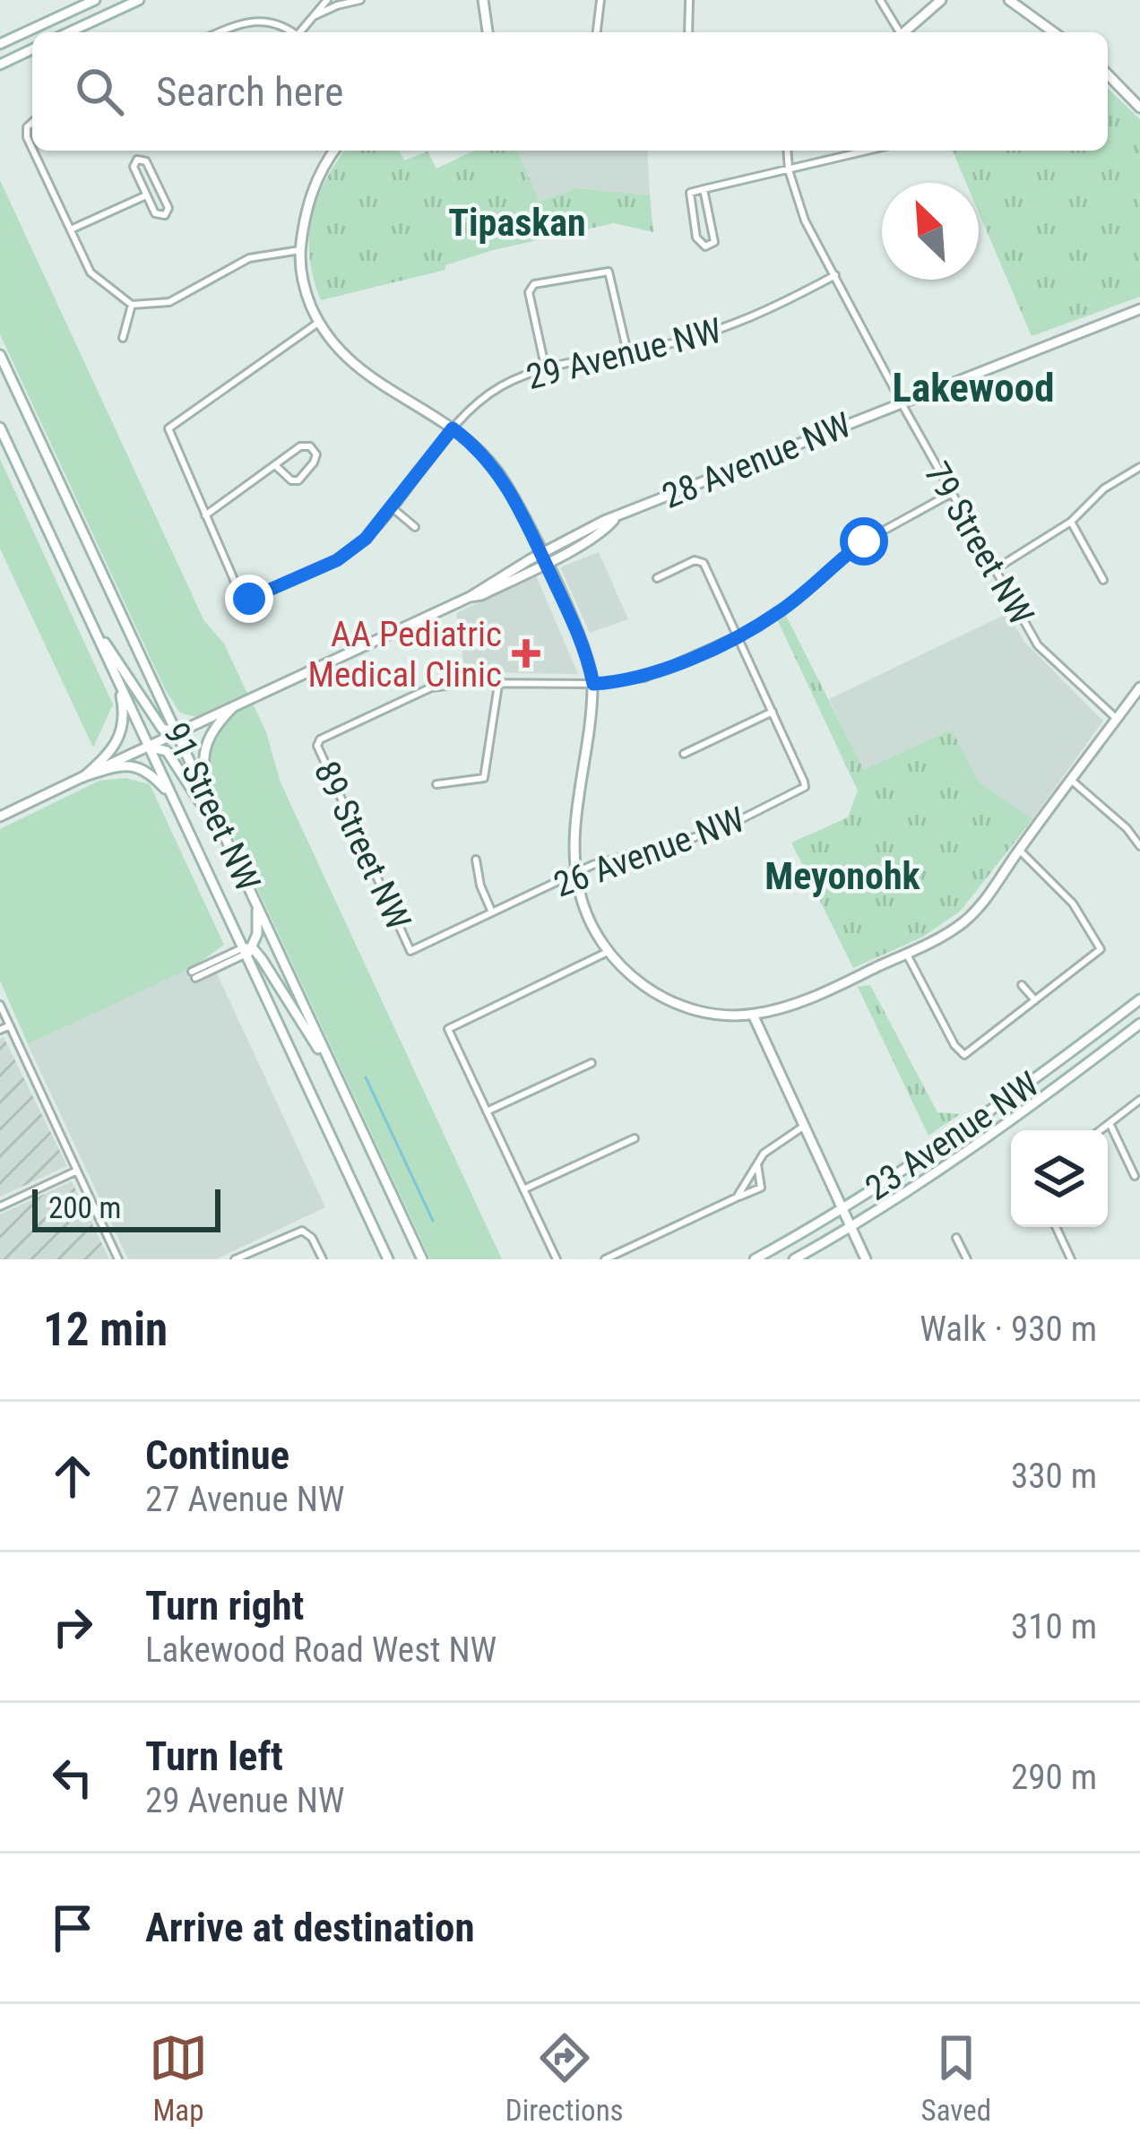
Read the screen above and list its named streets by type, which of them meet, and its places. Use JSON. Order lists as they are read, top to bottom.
{
  "streets": {
    "main road": ["28 Avenue NW", "91 Street NW", "23 Avenue NW"],
    "street": [
      "29 Avenue NW",
      "79 Street NW",
      "89 Street NW",
      "26 Avenue NW"
    ]
  },
  "crossings": [
    ["29 Avenue NW", "79 Street NW"],
    ["28 Avenue NW", "79 Street NW"],
    ["28 Avenue NW", "91 Street NW"],
    ["89 Street NW", "26 Avenue NW"]
  ],
  "districts": ["Tipaskan", "Lakewood", "Meyonohk"],
  "places": {
    "health": ["AA Pediatric Medical Clinic"]
  },
  "scale_bar": "200 m",
  "north": "top left",
  "page": {
    "search": "Search here",
    "scale": "200 m",
    "heading": ["12 min", "Walk · 930 m"],
    "list": [
      ["Continue", "27 Avenue NW", "330 m"],
      ["Turn right", "Lakewood Road West NW", "310 m"],
      ["Turn left", "29 Avenue NW", "290 m"],
      "Arrive at destination"
    ],
    "nav": ["Map", "Directions", "Saved"]
  }
}
